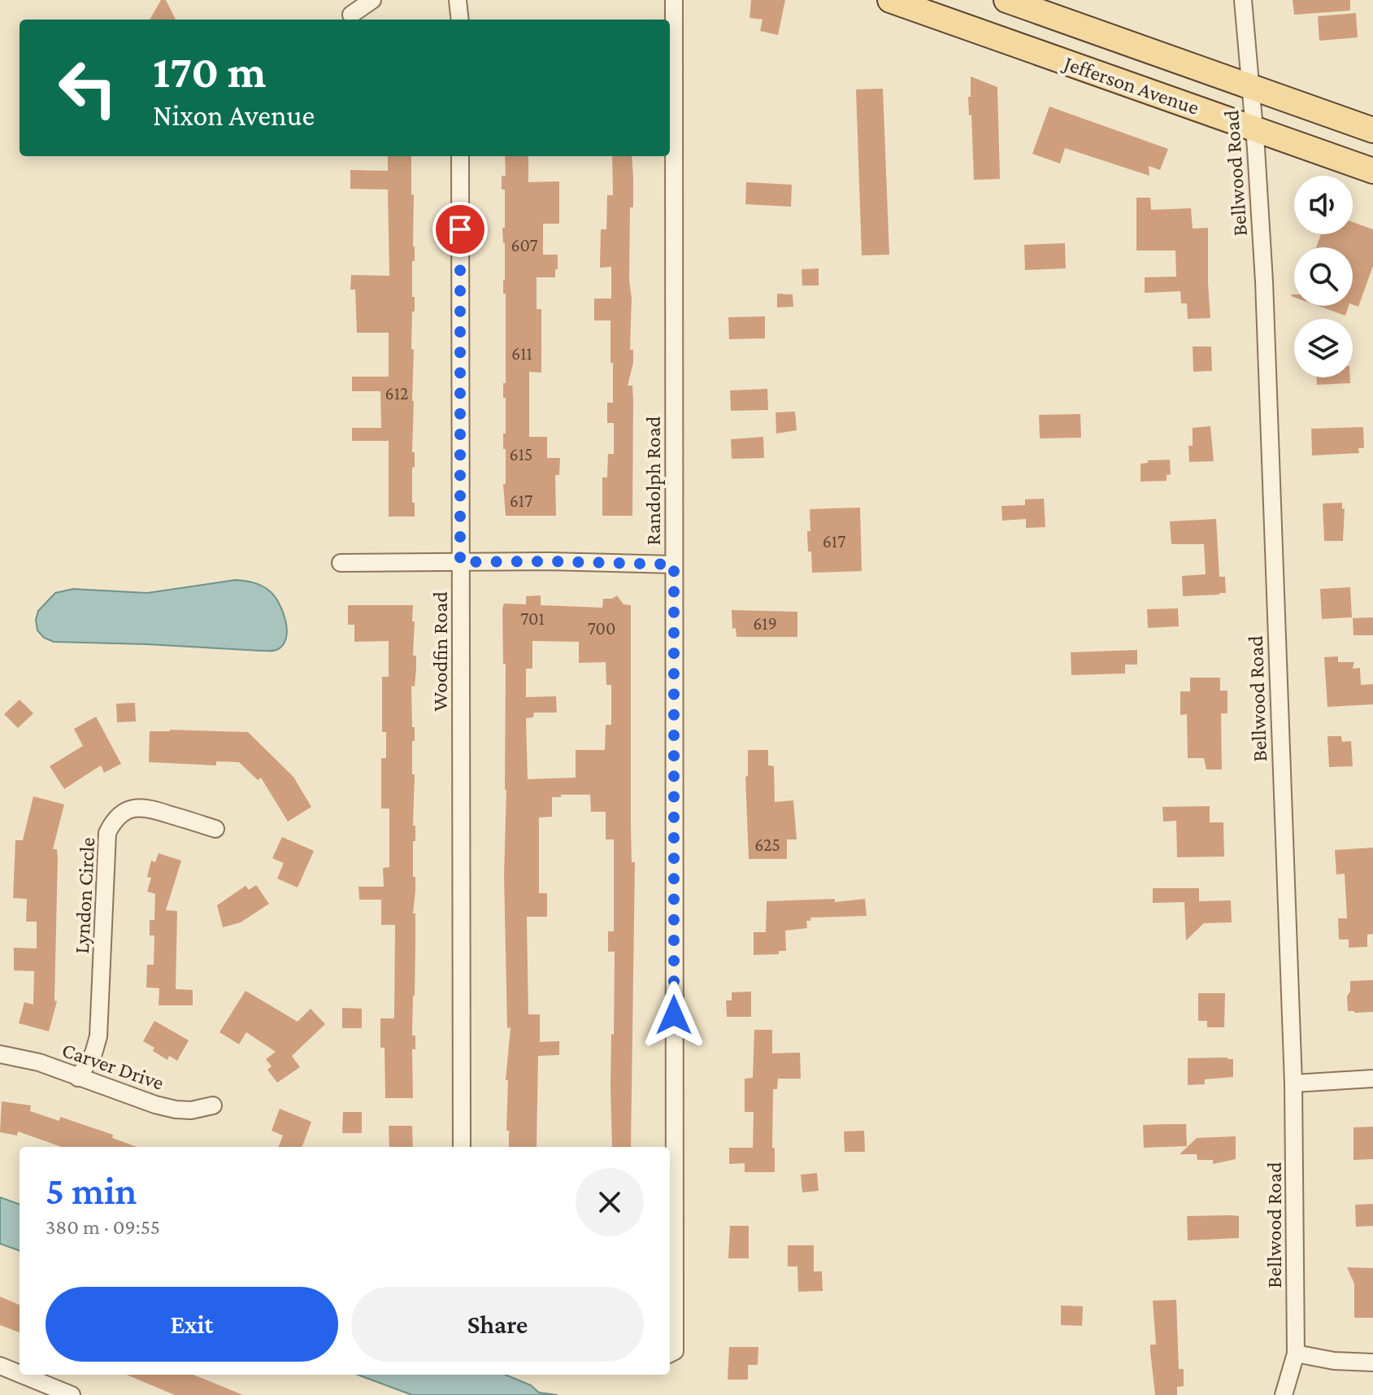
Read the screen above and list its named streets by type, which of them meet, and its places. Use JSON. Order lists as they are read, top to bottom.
{
  "streets": {
    "main road": ["Jefferson Avenue"],
    "street": [
      "Bellwood Road",
      "Randolph Road",
      "Woodfin Road",
      "Lyndon Circle",
      "Carver Drive"
    ]
  },
  "crossings": [
    ["Jefferson Avenue", "Bellwood Road"],
    ["Lyndon Circle", "Carver Drive"]
  ],
  "house_numbers": [
    "607",
    "611",
    "612",
    "615",
    "617",
    "617",
    "701",
    "619",
    "700",
    "625"
  ],
  "page": {
    "turn": ["170 m", "Nixon Avenue"],
    "heading": ["5 min", "380 m · 09:55"],
    "buttons": ["Exit", "Share"]
  }
}
